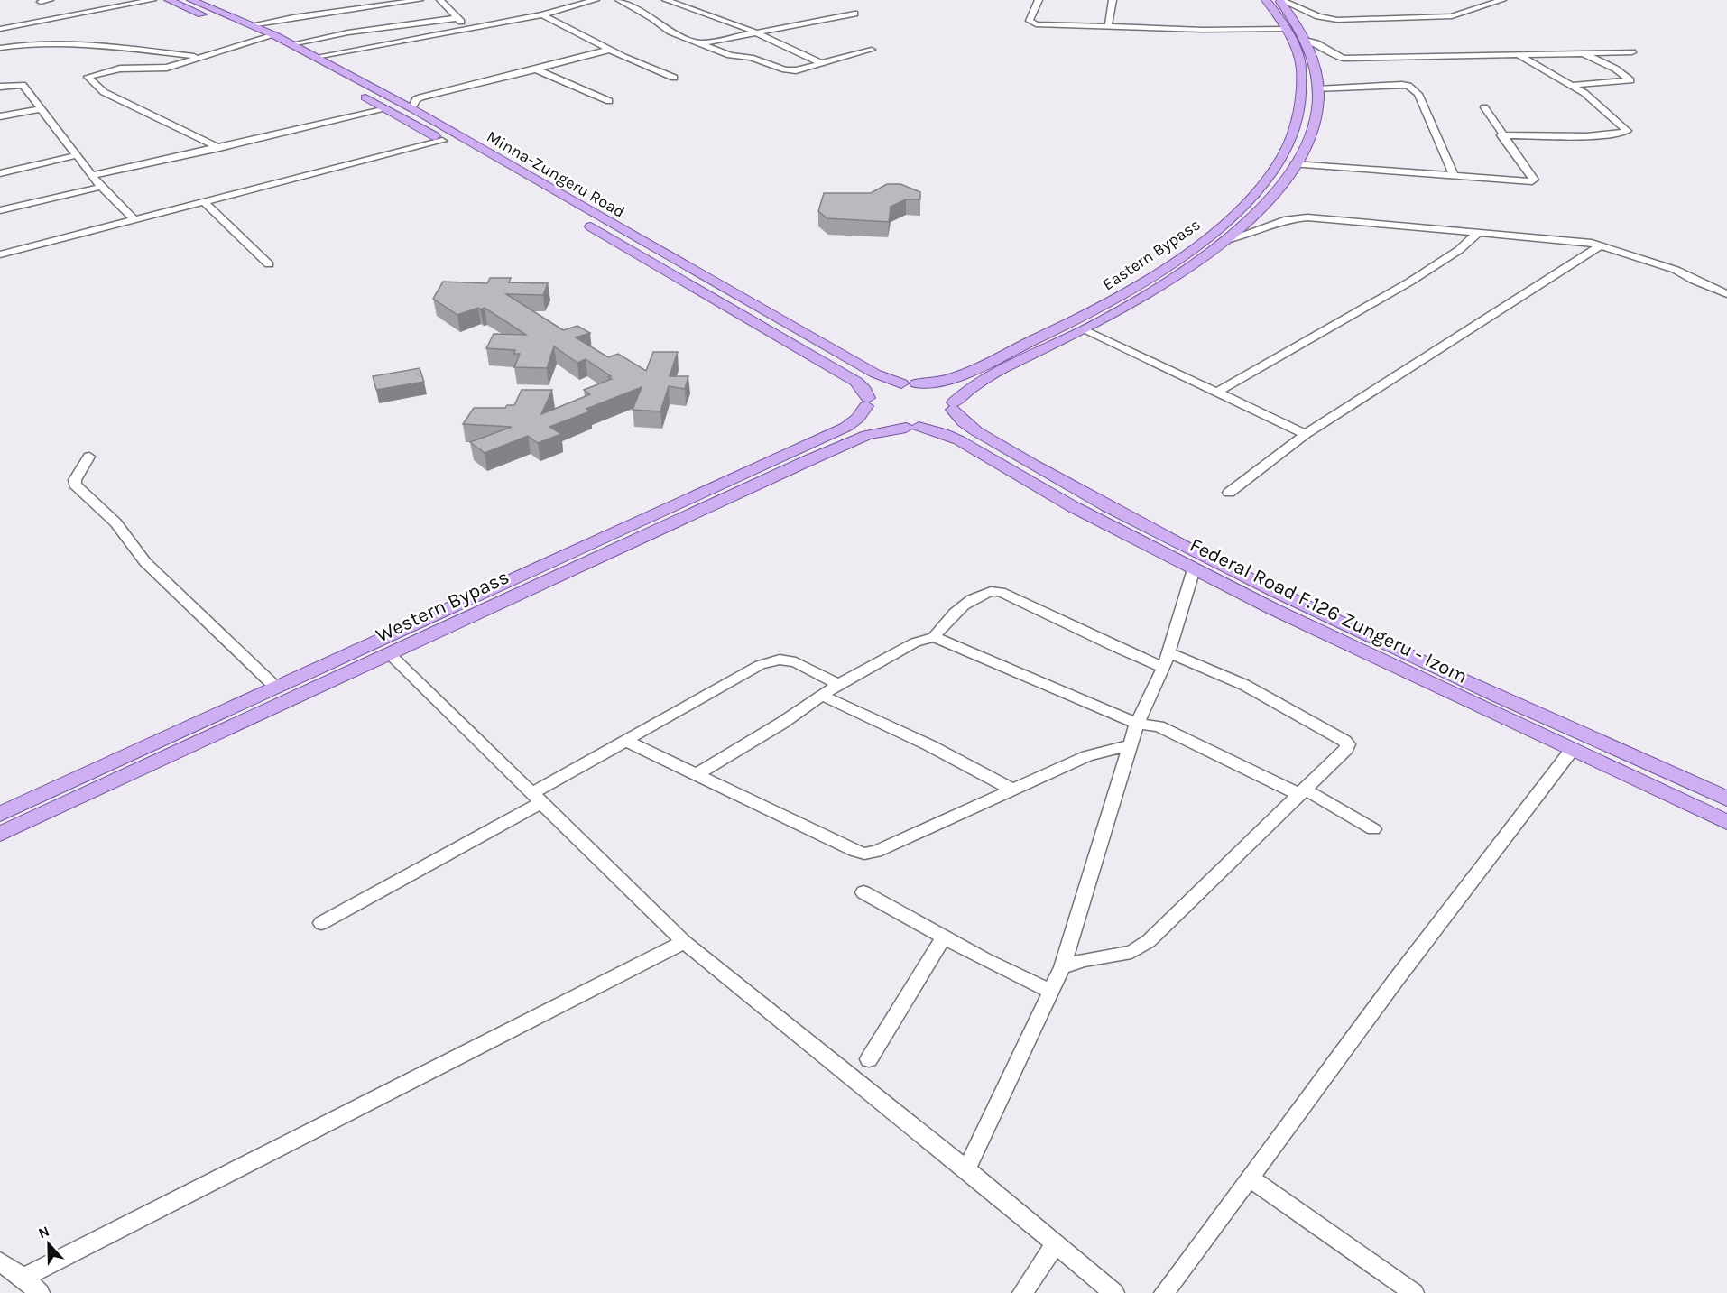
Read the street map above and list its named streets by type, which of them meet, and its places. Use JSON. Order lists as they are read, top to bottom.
{
  "streets": {
    "main road": [
      "Minna-Zungeru Road",
      "Eastern Bypass",
      "Western Bypass",
      "Federal Road F.126 Zungeru - Izom"
    ]
  },
  "crossings": [
    ["Minna-Zungeru Road", "Western Bypass"],
    ["Minna-Zungeru Road", "Federal Road F.126 Zungeru - Izom"],
    ["Eastern Bypass", "Federal Road F.126 Zungeru - Izom"],
    ["Western Bypass", "Federal Road F.126 Zungeru - Izom"]
  ],
  "north": "top"
}
